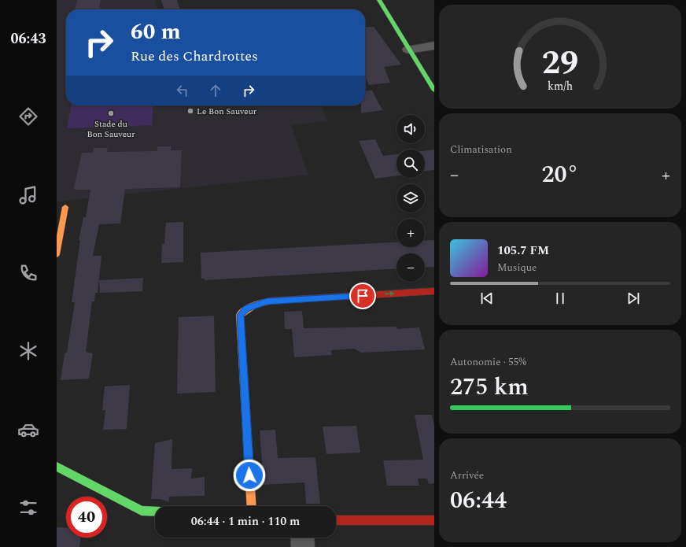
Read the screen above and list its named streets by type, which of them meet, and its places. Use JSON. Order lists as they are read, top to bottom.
{
  "places": ["Le Bon Sauveur", "Stade du Bon Sauveur"],
  "page": {
    "tabs": "06:43",
    "turn": ["60 m", "Rue des Chardrottes"],
    "tile": [
      "Climatisation",
      ["Autonomie · 55%", "275 km"],
      ["Arrivée", "06:44"]
    ],
    "map_buttons": ["+", "−"],
    "heat": ["−", "20°", "+"],
    "song": ["105.7 FM", "Musique"],
    "limit": "40",
    "trip": "06:44 · 1 min · 110 m",
    "gauge": ["29", "km/h"]
  }
}
